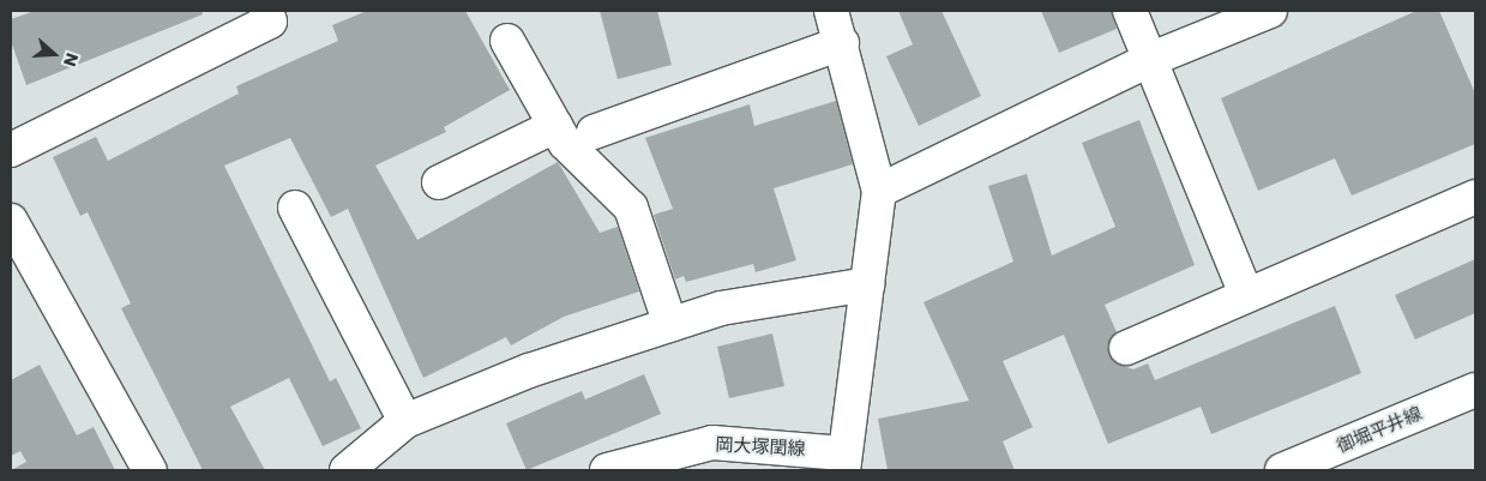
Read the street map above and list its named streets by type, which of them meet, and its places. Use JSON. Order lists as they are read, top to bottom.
{
  "streets": {
    "street": ["御堀平井線", "岡大塚閏線"]
  },
  "north": "right"
}
